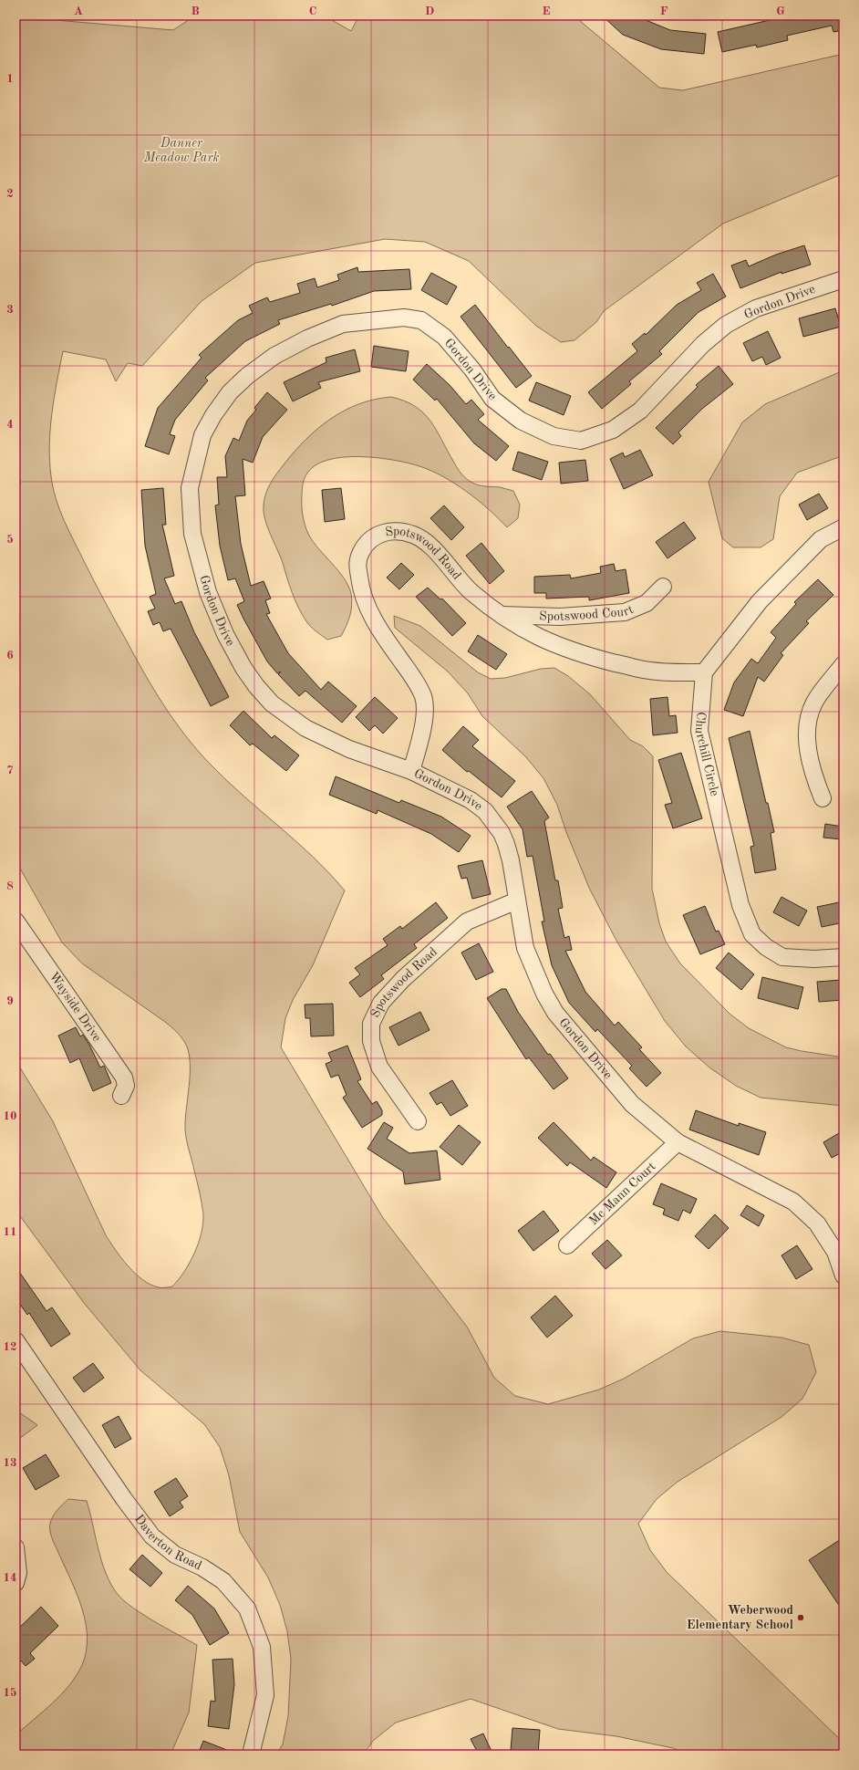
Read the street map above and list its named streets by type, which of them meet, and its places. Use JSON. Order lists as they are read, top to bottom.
{
  "streets": {
    "street": [
      "Gordon Drive",
      "Spotswood Road",
      "Spotswood Court",
      "Churchill Circle",
      "Wayside Drive",
      "Mc Mann Court",
      "Daverton Road"
    ]
  },
  "crossings": [
    ["Gordon Drive", "Spotswood Road"],
    ["Gordon Drive", "Mc Mann Court"],
    ["Spotswood Road", "Spotswood Court"],
    ["Spotswood Road", "Churchill Circle"]
  ],
  "parks": ["Danner Meadow Park"],
  "places": ["Weberwood Elementary School"],
  "grid": {
    "columns": [
      "A",
      "B",
      "C",
      "D",
      "E",
      "F",
      "G"
    ],
    "rows": [
      "1",
      "2",
      "3",
      "4",
      "5",
      "6",
      "7",
      "8",
      "9",
      "10",
      "11",
      "12",
      "13",
      "14",
      "15"
    ]
  }
}
